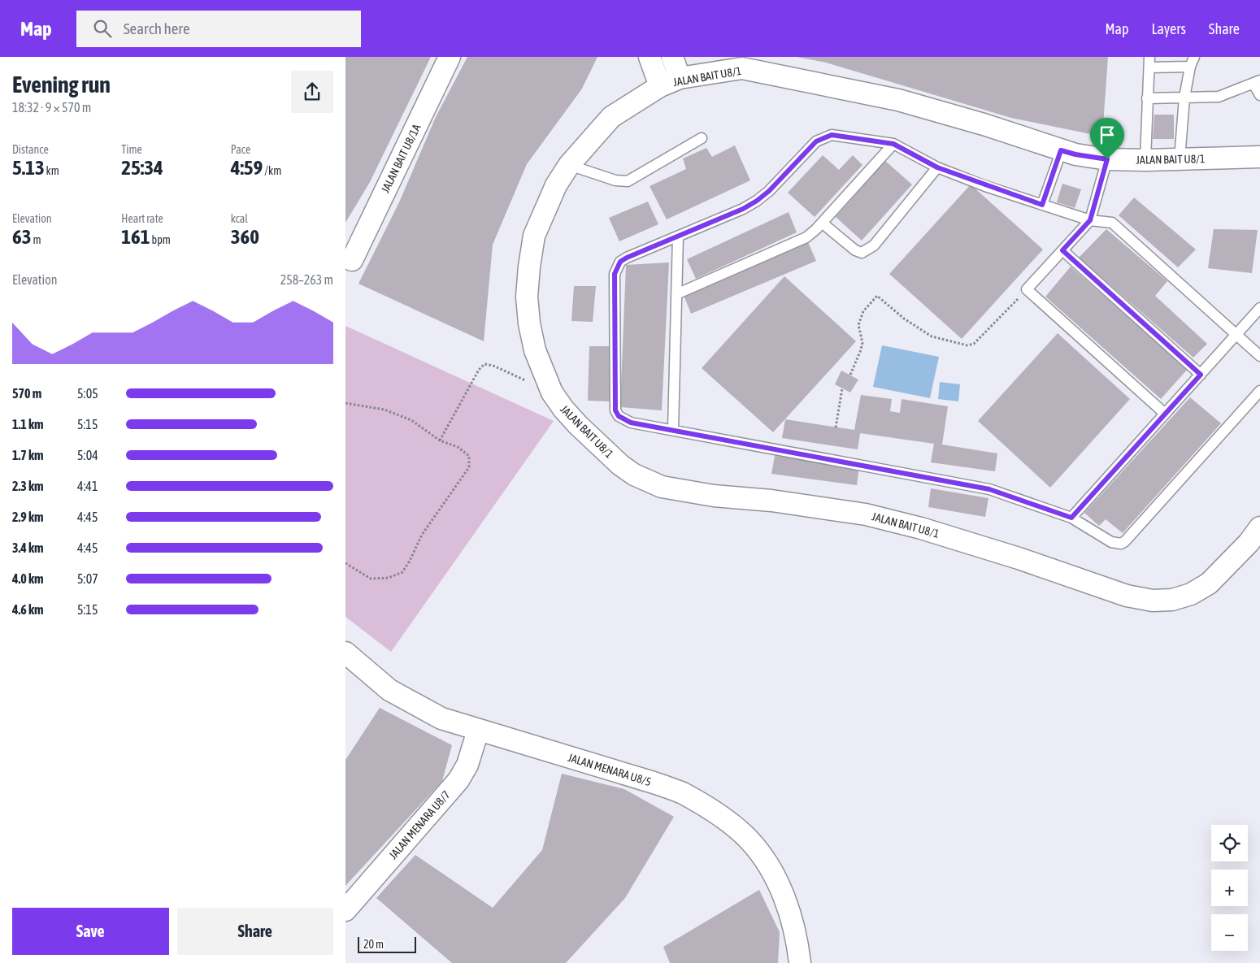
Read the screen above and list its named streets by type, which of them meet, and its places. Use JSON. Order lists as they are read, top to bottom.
{
  "streets": {
    "street": [
      "JALAN BAIT U8/1",
      "JALAN BAIT U8/1A",
      "JALAN MENARA U8/5",
      "JALAN MENARA U8/7"
    ]
  },
  "crossings": [
    ["JALAN MENARA U8/5", "JALAN MENARA U8/7"]
  ],
  "scale_bar": "20 m",
  "page": {
    "header": "Map",
    "search": "Search here",
    "nav": ["Map", "Layers", "Share"],
    "heading": ["Evening run", "18:32 · 9 × 570 m"],
    "stats": [
      ["Distance", "5.13 km"],
      ["Time", "25:34"],
      ["Pace", "4:59 /km"],
      ["Elevation", "63 m"],
      ["Heart rate", "161 bpm"],
      ["kcal", "360"]
    ],
    "chart": ["Elevation", "258–263 m"],
    "list": [
      {
        "name": "570 m",
        "note": "5:05"
      },
      {
        "name": "1.1 km",
        "note": "5:15"
      },
      {
        "name": "1.7 km",
        "note": "5:04"
      },
      {
        "name": "2.3 km",
        "note": "4:41"
      },
      {
        "name": "2.9 km",
        "note": "4:45"
      },
      {
        "name": "3.4 km",
        "note": "4:45"
      },
      {
        "name": "4.0 km",
        "note": "5:07"
      },
      {
        "name": "4.6 km",
        "note": "5:15"
      }
    ],
    "map_buttons": ["+", "−"],
    "buttons": ["Save", "Share"],
    "scale": "20 m"
  }
}
